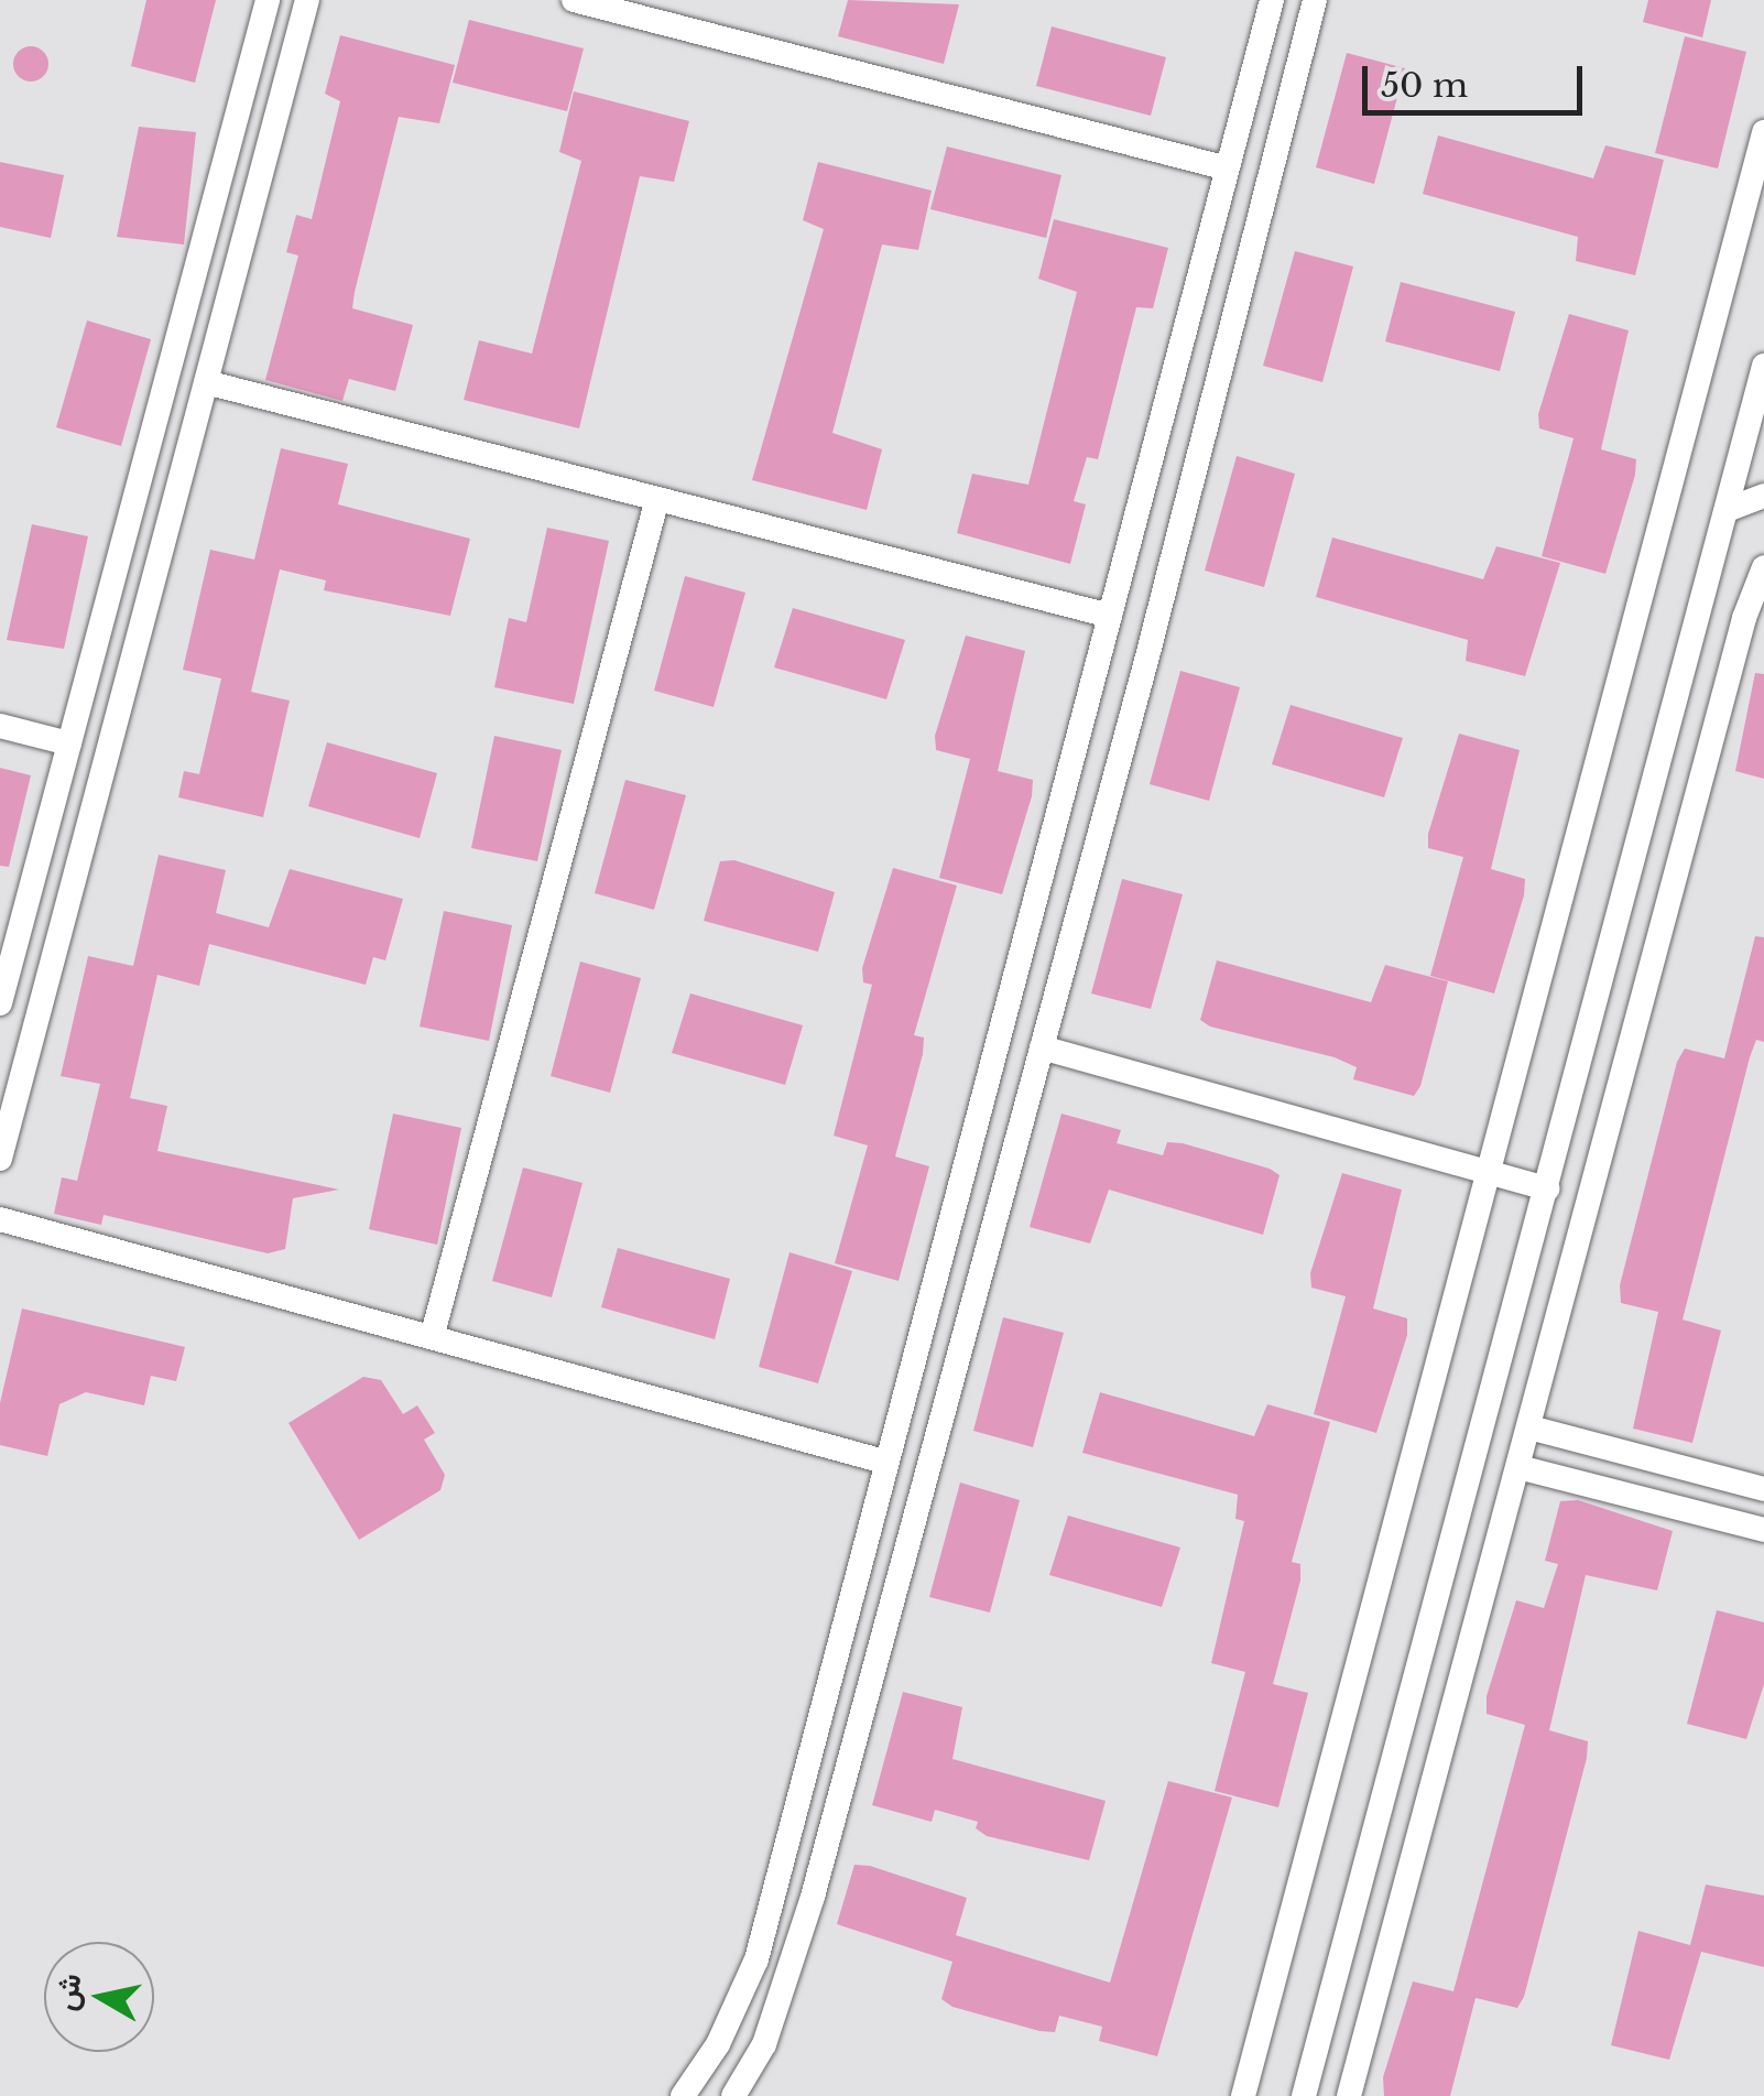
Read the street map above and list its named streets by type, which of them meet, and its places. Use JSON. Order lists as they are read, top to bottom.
{
  "scale_bar": "50 m",
  "north": "left"
}
